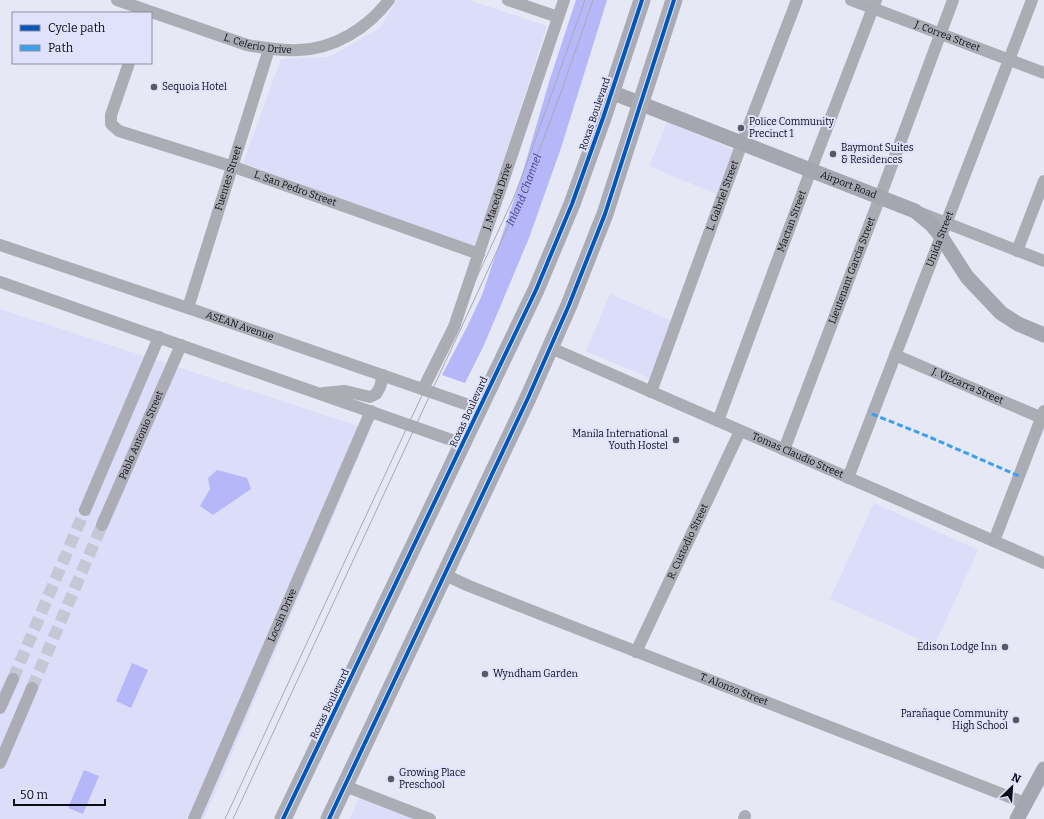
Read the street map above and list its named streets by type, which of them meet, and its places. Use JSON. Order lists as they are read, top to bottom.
{
  "streets": {
    "highway": ["Roxas Boulevard"],
    "main road": ["Airport Road"],
    "street": [
      "J. Correa Street",
      "L. Celerio Drive",
      "Fuentes Street",
      "L. San Pedro Street",
      "L. Gabriel Street",
      "J. Maceda Drive",
      "Mactan Street",
      "Unida Street",
      "Lieutenant Garcia Street",
      "ASEAN Avenue",
      "J. Vizcarra Street",
      "Pablo Antonio Street",
      "Tomas Claudio Street",
      "R. Custodio Street",
      "Locsin Drive",
      "T. Alonzo Street"
    ]
  },
  "crossings": [
    ["J. Correa Street", "Mactan Street"],
    ["J. Correa Street", "Unida Street"],
    ["J. Correa Street", "Lieutenant Garcia Street"],
    ["L. Celerio Drive", "Fuentes Street"],
    ["Roxas Boulevard", "Airport Road"],
    ["Roxas Boulevard", "ASEAN Avenue"],
    ["Fuentes Street", "L. San Pedro Street"],
    ["Fuentes Street", "ASEAN Avenue"],
    ["Airport Road", "L. Gabriel Street"],
    ["Airport Road", "Mactan Street"],
    ["Airport Road", "Unida Street"],
    ["Airport Road", "Lieutenant Garcia Street"],
    ["L. San Pedro Street", "J. Maceda Drive"],
    ["L. Gabriel Street", "Tomas Claudio Street"],
    ["J. Maceda Drive", "ASEAN Avenue"],
    ["Mactan Street", "Tomas Claudio Street"],
    ["Unida Street", "J. Vizcarra Street"],
    ["Unida Street", "Tomas Claudio Street"],
    ["Lieutenant Garcia Street", "Tomas Claudio Street"],
    ["Tomas Claudio Street", "R. Custodio Street"],
    ["R. Custodio Street", "T. Alonzo Street"]
  ],
  "water": ["Inland Channel"],
  "places": [
    "Sequoia Hotel",
    "Police Community Precinct 1",
    "Baymont Suites & Residences",
    "Manila International Youth Hostel",
    "Edison Lodge Inn",
    "Wyndham Garden",
    "Parañaque Community High School",
    "Growing Place Preschool"
  ],
  "legend": ["Cycle path", "Path"],
  "scale_bar": "50 m",
  "north": "top right"
}
